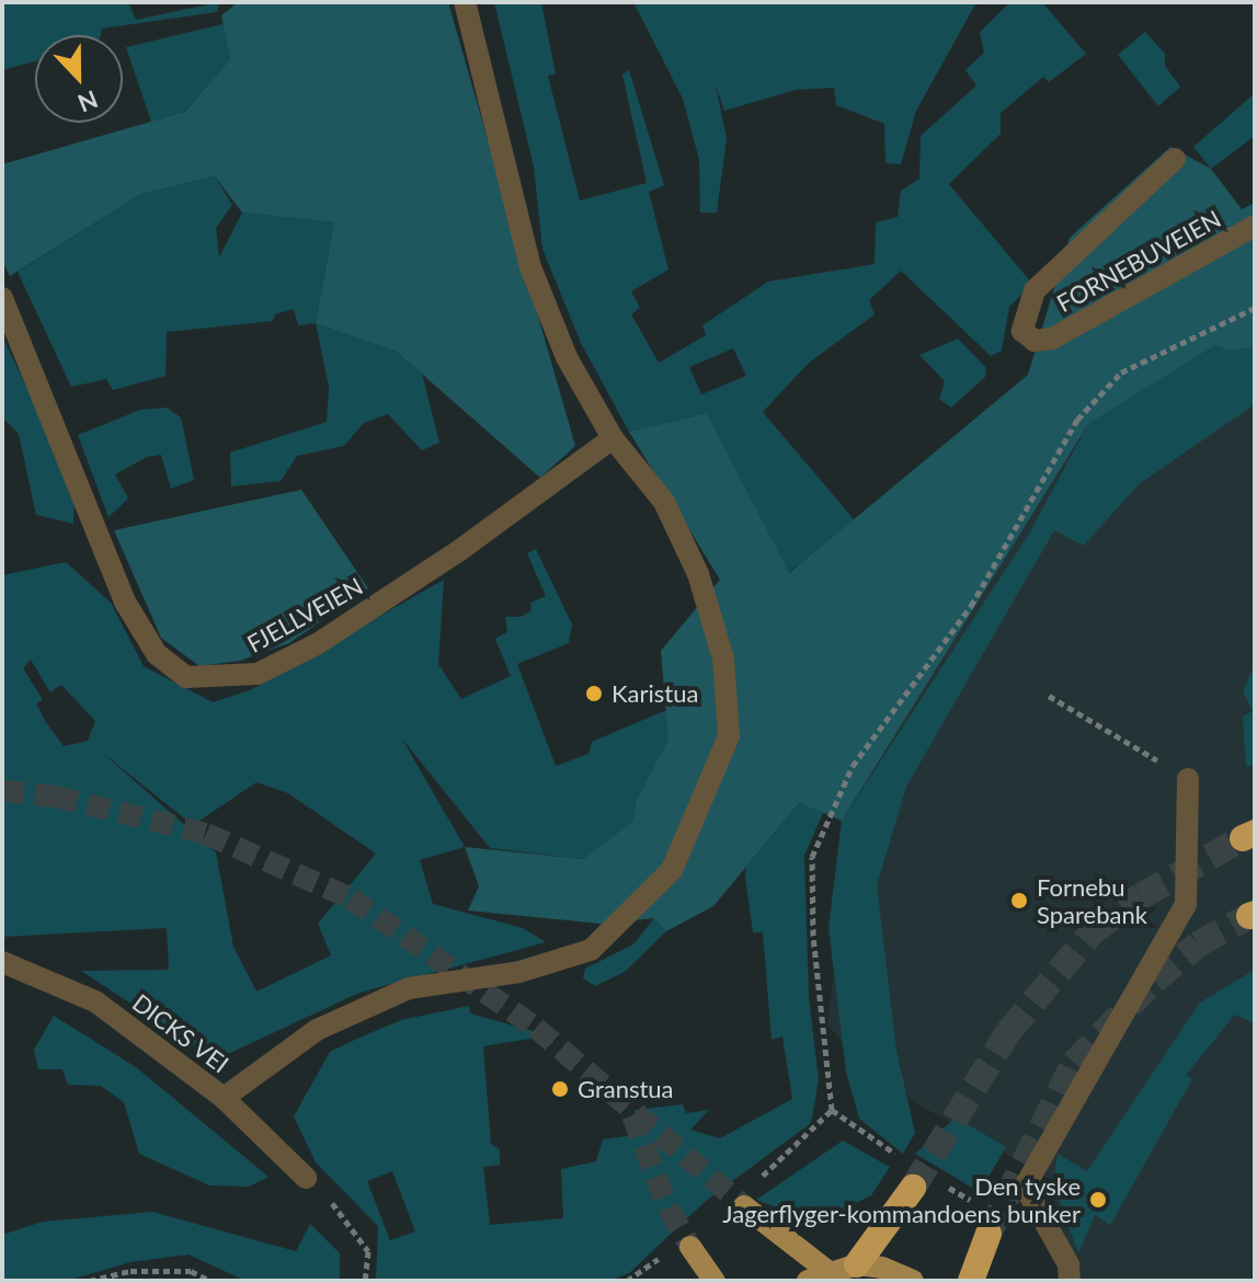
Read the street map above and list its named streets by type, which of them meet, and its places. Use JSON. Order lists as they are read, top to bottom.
{
  "streets": {
    "street": ["FORNEBUVEIEN", "FJELLVEIEN", "DICKS VEI"]
  },
  "places": [
    "Karistua",
    "Fornebu Sparebank",
    "Granstua",
    "Den tyske Jagerflyger-kommandoens bunker"
  ],
  "north": "bottom"
}
